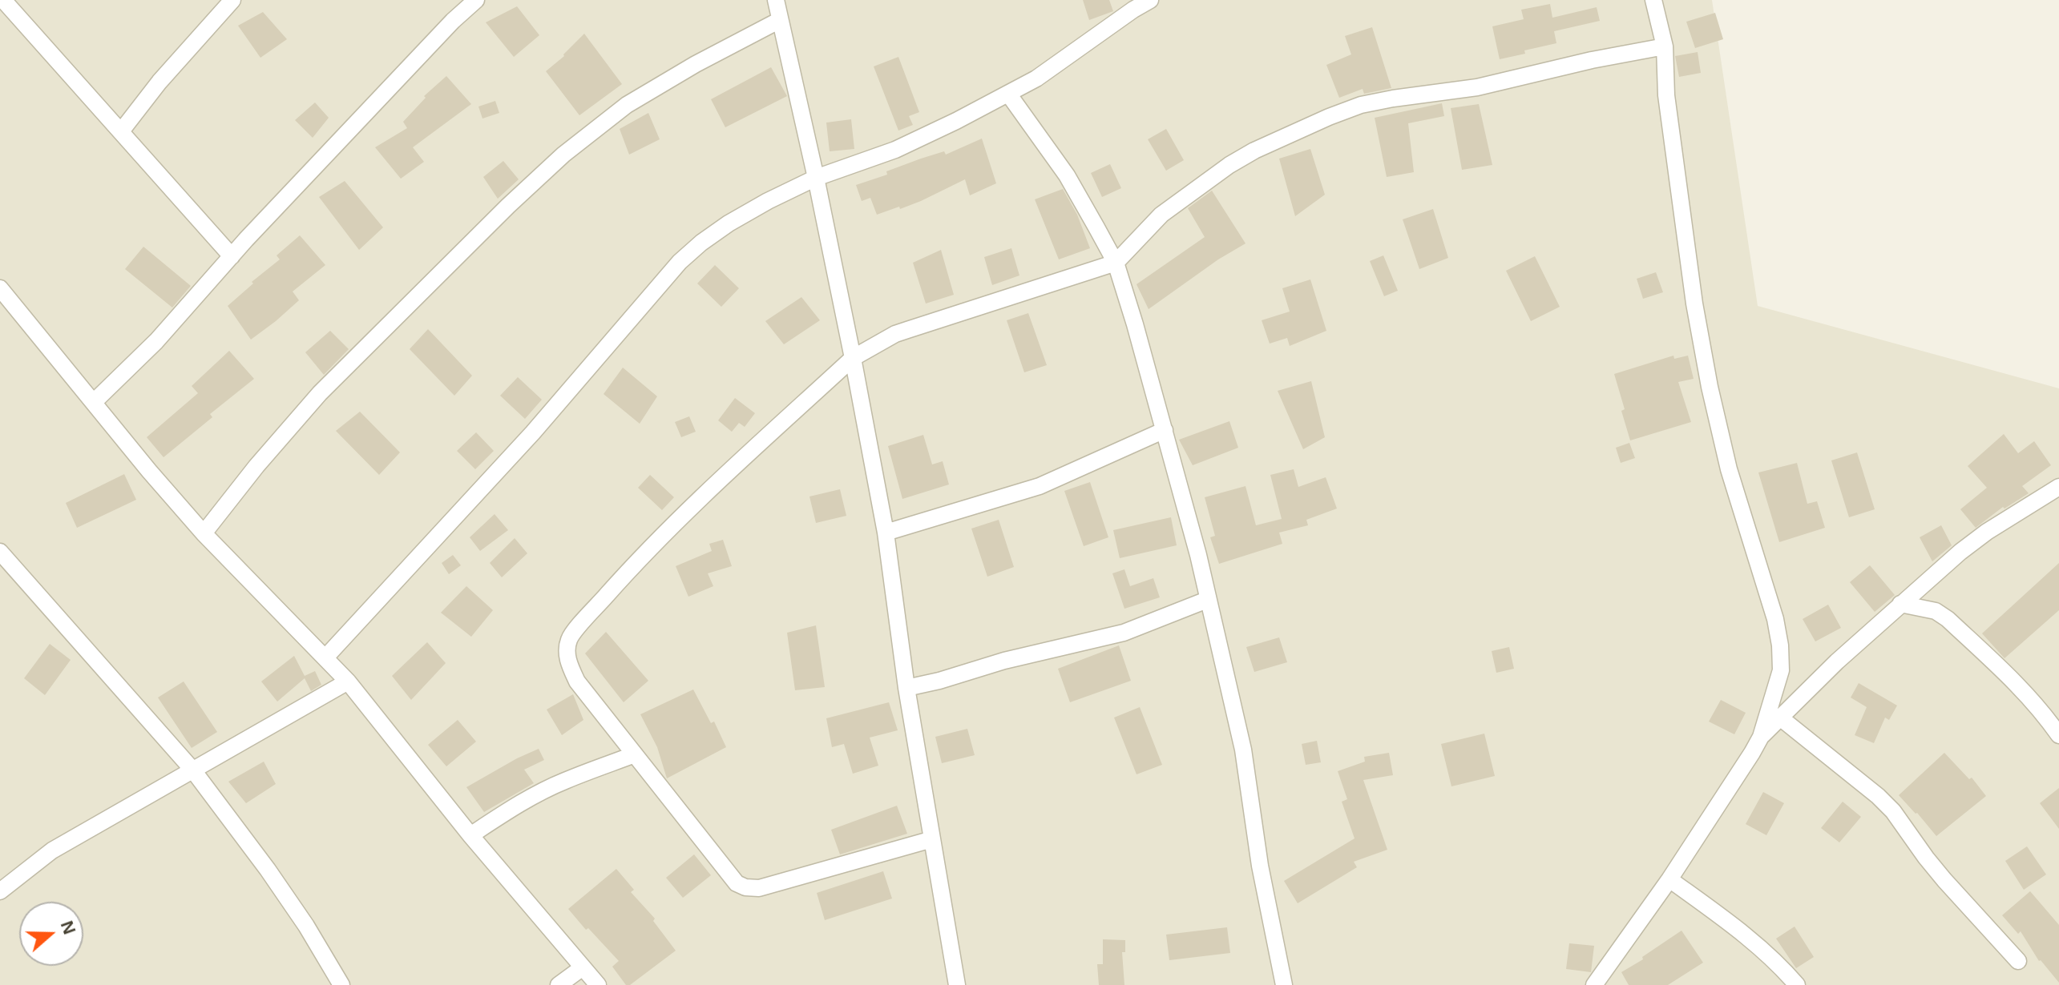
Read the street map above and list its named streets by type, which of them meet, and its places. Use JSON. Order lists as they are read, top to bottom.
{
  "north": "right"
}
